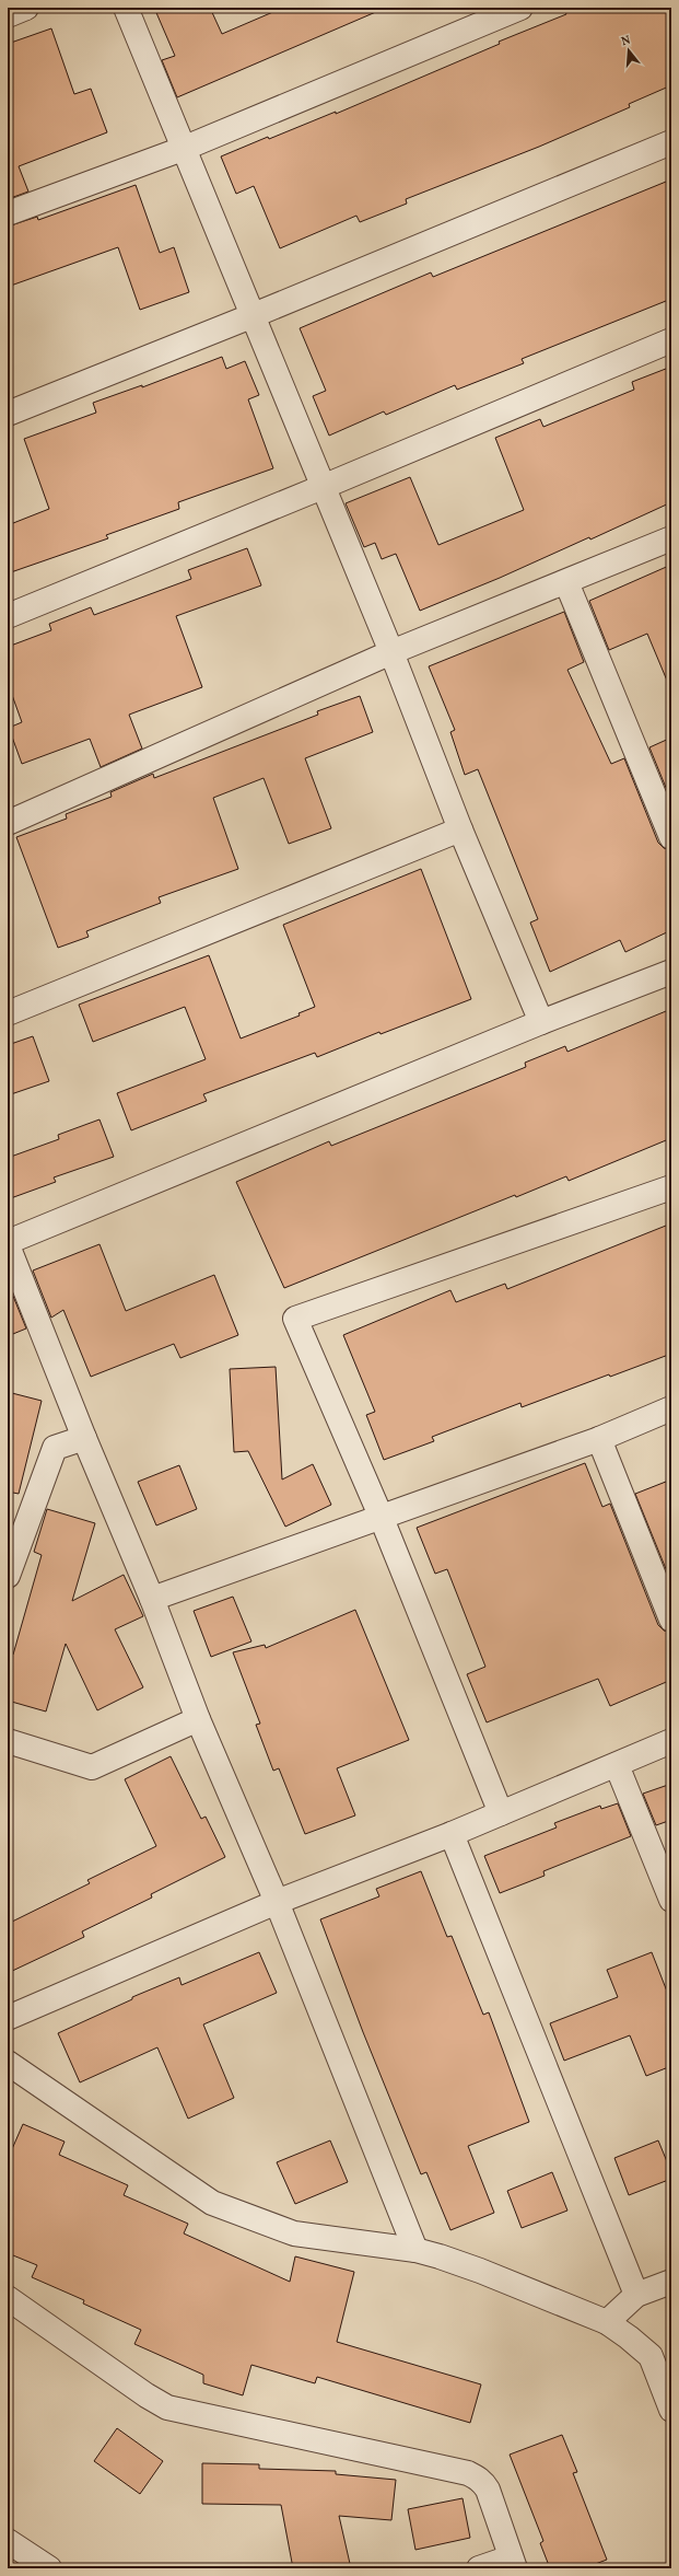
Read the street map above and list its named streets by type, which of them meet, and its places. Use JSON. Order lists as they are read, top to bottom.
{
  "north": "top"
}
